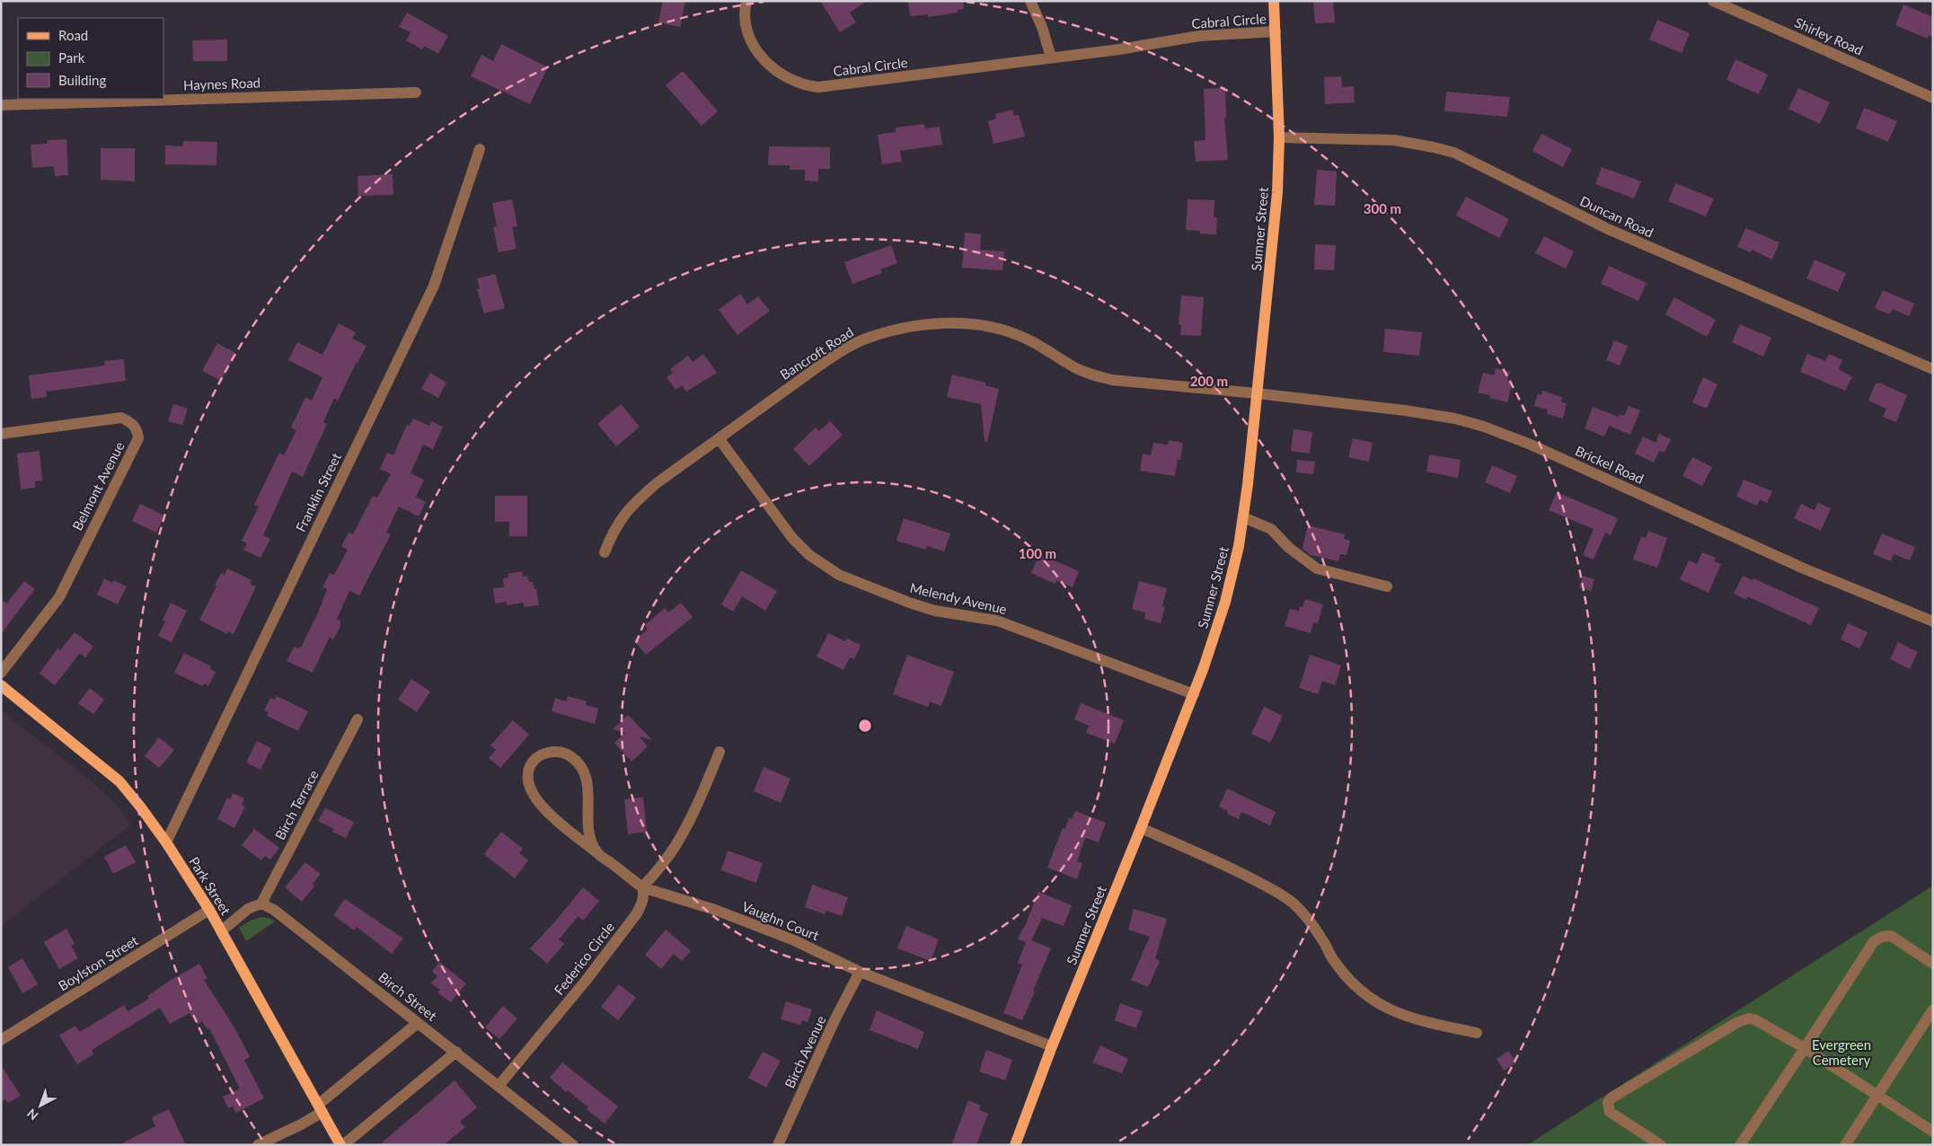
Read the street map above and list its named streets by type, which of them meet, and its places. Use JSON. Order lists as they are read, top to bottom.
{
  "streets": {
    "main road": ["Sumner Street", "Park Street"],
    "street": [
      "Cabral Circle",
      "Shirley Road",
      "Haynes Road",
      "Duncan Road",
      "Bancroft Road",
      "Brickel Road",
      "Belmont Avenue",
      "Franklin Street",
      "Melendy Avenue",
      "Birch Terrace",
      "Vaughn Court",
      "Federico Circle",
      "Boylston Street",
      "Birch Street",
      "Birch Avenue"
    ]
  },
  "crossings": [
    ["Cabral Circle", "Sumner Street"],
    ["Duncan Road", "Sumner Street"],
    ["Sumner Street", "Bancroft Road"],
    ["Sumner Street", "Brickel Road"],
    ["Sumner Street", "Melendy Avenue"],
    ["Sumner Street", "Vaughn Court"],
    ["Bancroft Road", "Brickel Road"],
    ["Bancroft Road", "Melendy Avenue"],
    ["Franklin Street", "Park Street"],
    ["Birch Terrace", "Birch Street"],
    ["Park Street", "Boylston Street"],
    ["Vaughn Court", "Federico Circle"],
    ["Vaughn Court", "Birch Avenue"],
    ["Federico Circle", "Birch Street"]
  ],
  "parks": ["Evergreen Cemetery"],
  "legend": ["Road", "Park", "Building"],
  "north": "bottom left",
  "rings": ["300 m", "200 m", "100 m"]
}
